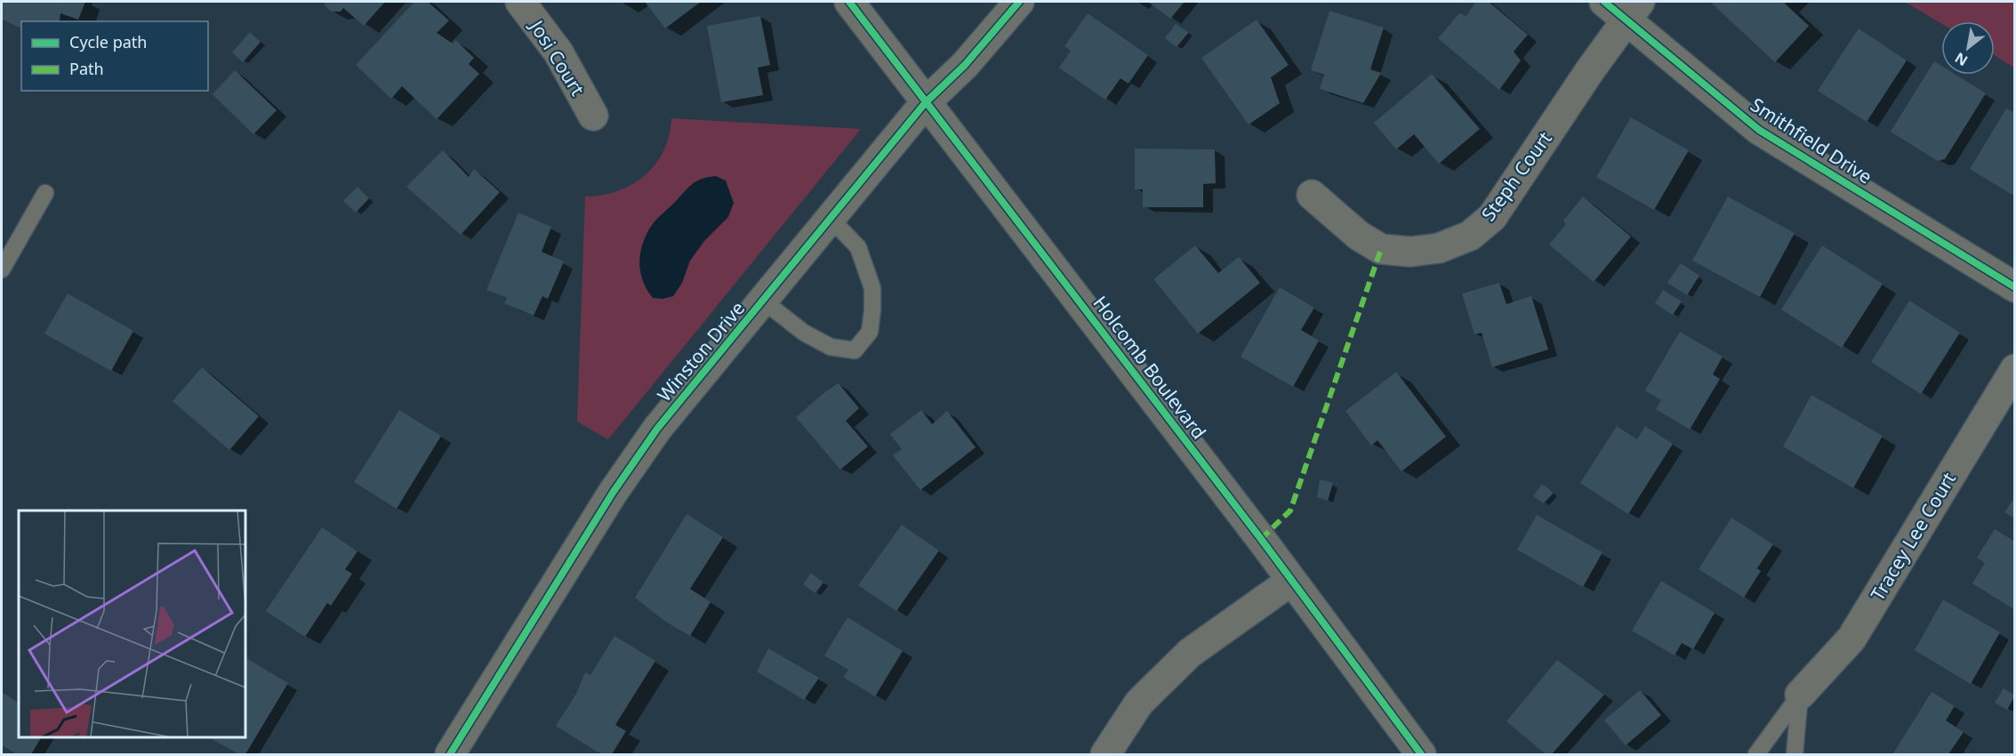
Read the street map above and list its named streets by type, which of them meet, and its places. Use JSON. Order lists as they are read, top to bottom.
{
  "streets": {
    "street": [
      "Josi Court",
      "Smithfield Drive",
      "Steph Court",
      "Winston Drive",
      "Holcomb Boulevard",
      "Tracey Lee Court"
    ]
  },
  "crossings": [
    ["Smithfield Drive", "Steph Court"],
    ["Winston Drive", "Holcomb Boulevard"]
  ],
  "legend": ["Cycle path", "Path"],
  "north": "bottom left"
}
